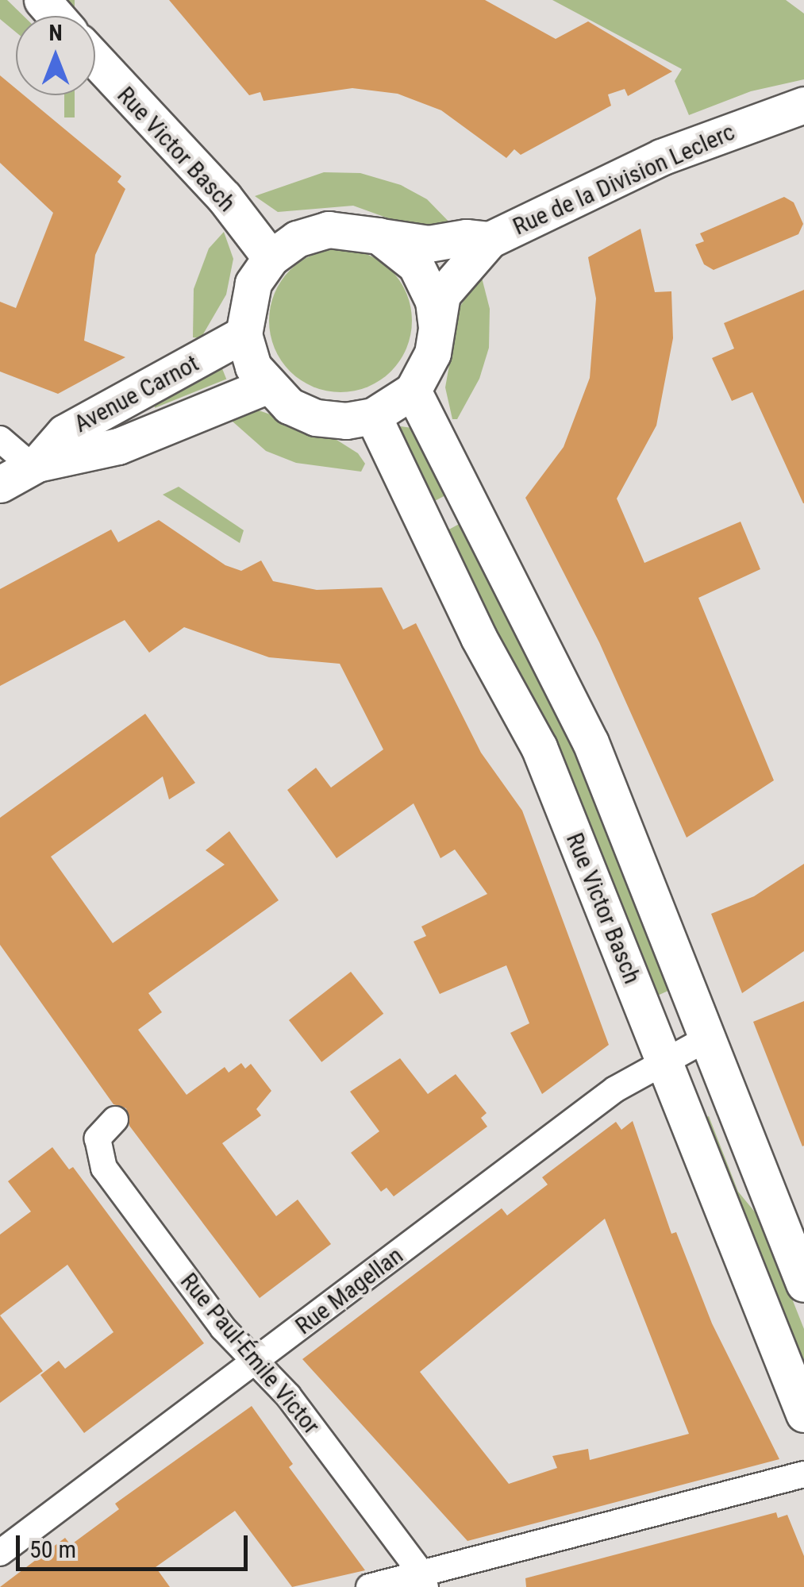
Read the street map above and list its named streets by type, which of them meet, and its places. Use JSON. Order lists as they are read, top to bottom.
{
  "streets": {
    "street": [
      "Rue Victor Basch",
      "Rue de la Division Leclerc",
      "Avenue Carnot",
      "Rue Magellan",
      "Rue Paul-Émile Victor"
    ]
  },
  "crossings": [
    ["Rue Victor Basch", "Rue de la Division Leclerc"],
    ["Rue Victor Basch", "Avenue Carnot"],
    ["Rue Victor Basch", "Rue Magellan"],
    ["Rue de la Division Leclerc", "Avenue Carnot"],
    ["Rue Magellan", "Rue Paul-Émile Victor"]
  ],
  "scale_bar": "50 m",
  "north": "top"
}
